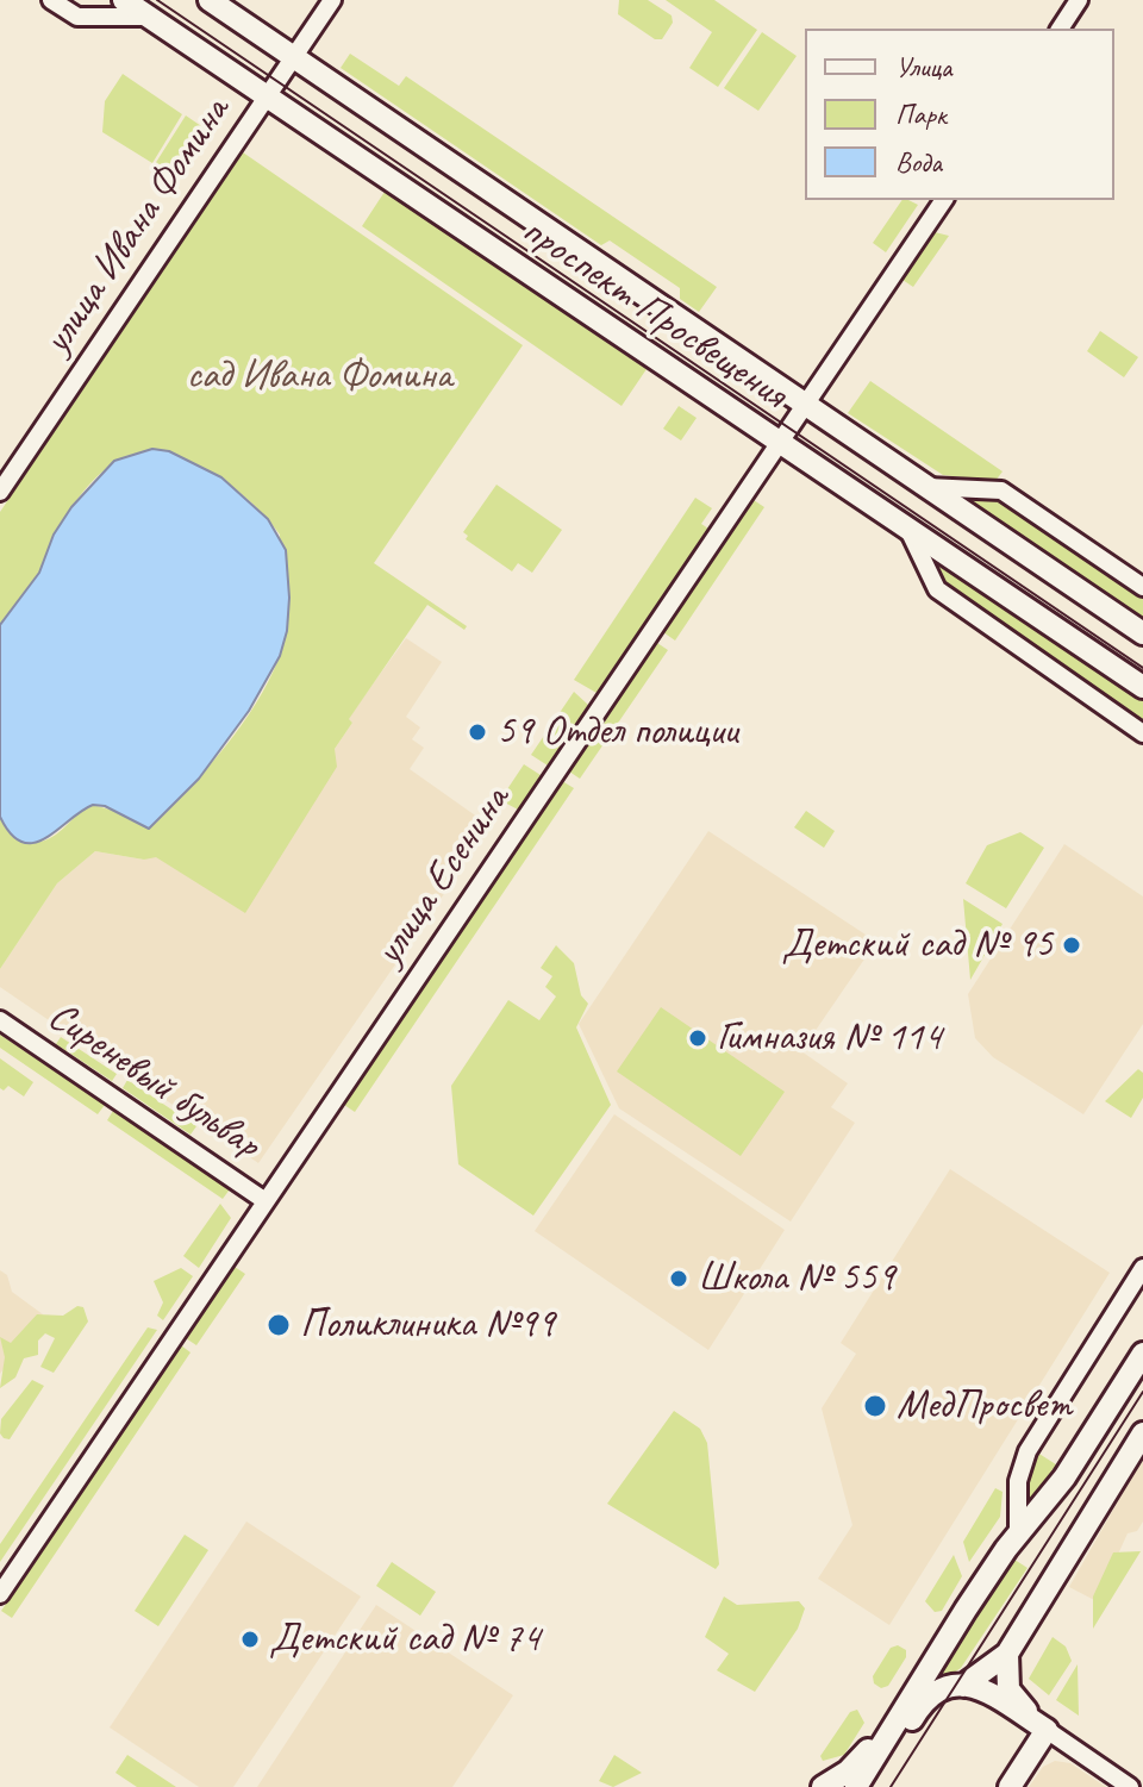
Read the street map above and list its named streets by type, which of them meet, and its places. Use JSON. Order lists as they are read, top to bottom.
{
  "streets": {
    "main road": ["проспект Просвещения"],
    "street": ["улица Ивана Фомина", "улица Есенина", "Сиреневый бульвар"]
  },
  "crossings": [
    ["улица Ивана Фомина", "проспект Просвещения"],
    ["проспект Просвещения", "улица Есенина"],
    ["улица Есенина", "Сиреневый бульвар"]
  ],
  "parks": ["сад Ивана Фомина"],
  "places": [
    "59 Отдел полиции",
    "Детский сад № 95",
    "Гимназия № 114",
    "Школа № 559",
    "Поликлиника №99",
    "МедПросвет",
    "Детский сад № 74"
  ],
  "legend": ["Улица", "Парк", "Вода"]
}
